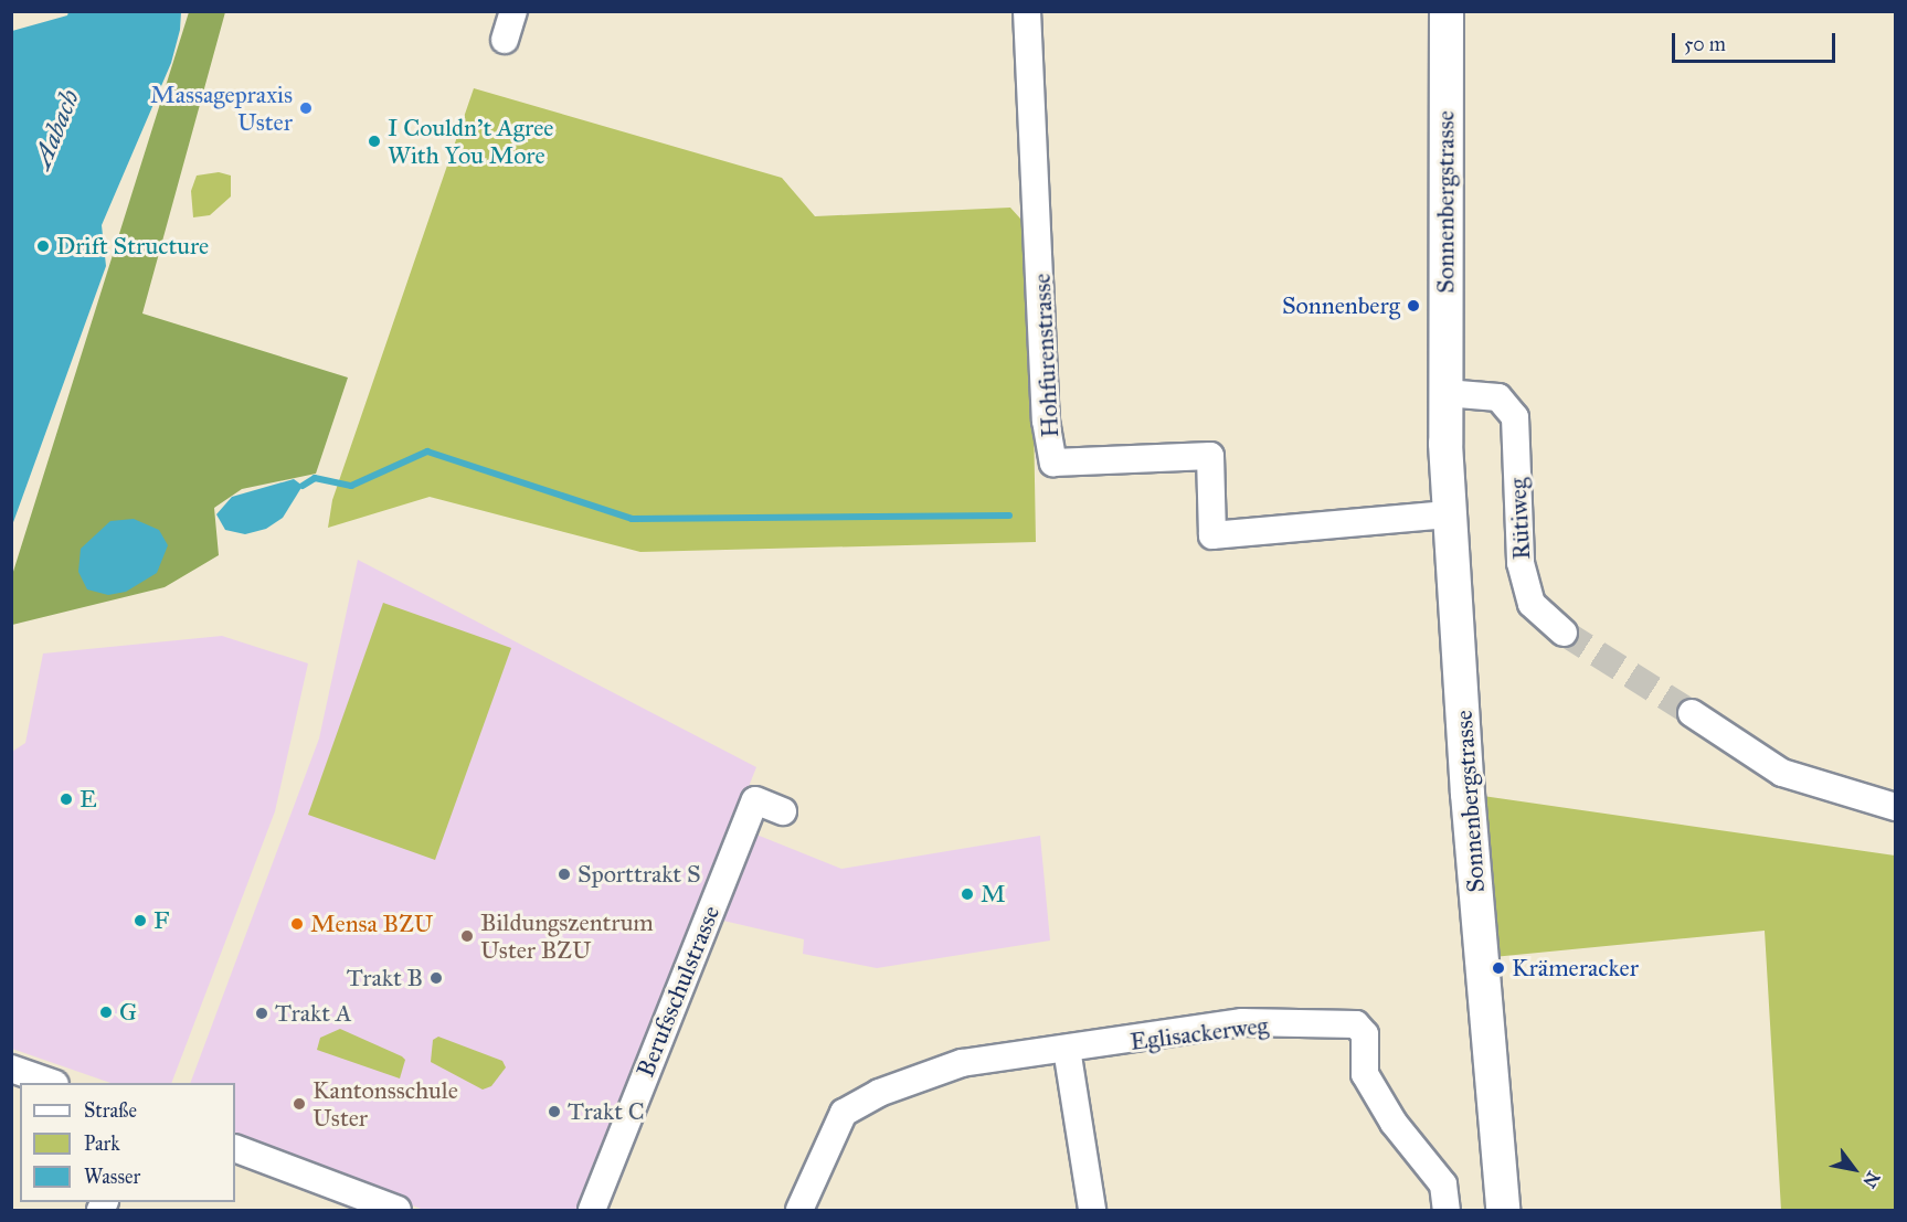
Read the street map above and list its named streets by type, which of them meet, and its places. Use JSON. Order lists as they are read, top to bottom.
{
  "streets": {
    "street": [
      "Sonnenbergstrasse",
      "Hohfurenstrasse",
      "Rütiweg",
      "Berufsschulstrasse",
      "Eglisackerweg"
    ]
  },
  "crossings": [
    ["Sonnenbergstrasse", "Hohfurenstrasse"],
    ["Sonnenbergstrasse", "Rütiweg"]
  ],
  "water": ["Aabach"],
  "places": [
    "Massagepraxis Uster",
    "I Couldn't Agree With You More",
    "Drift Structure",
    "Sonnenberg",
    "E",
    "Sporttrakt S",
    "M",
    "F",
    "Mensa BZU",
    "Bildungszentrum Uster BZU",
    "Krämeracker",
    "Trakt B",
    "G",
    "Trakt A",
    "Kantonsschule Uster",
    "Trakt C"
  ],
  "legend": ["Straße", "Park", "Wasser"],
  "scale_bar": "50 m",
  "north": "bottom right"
}
